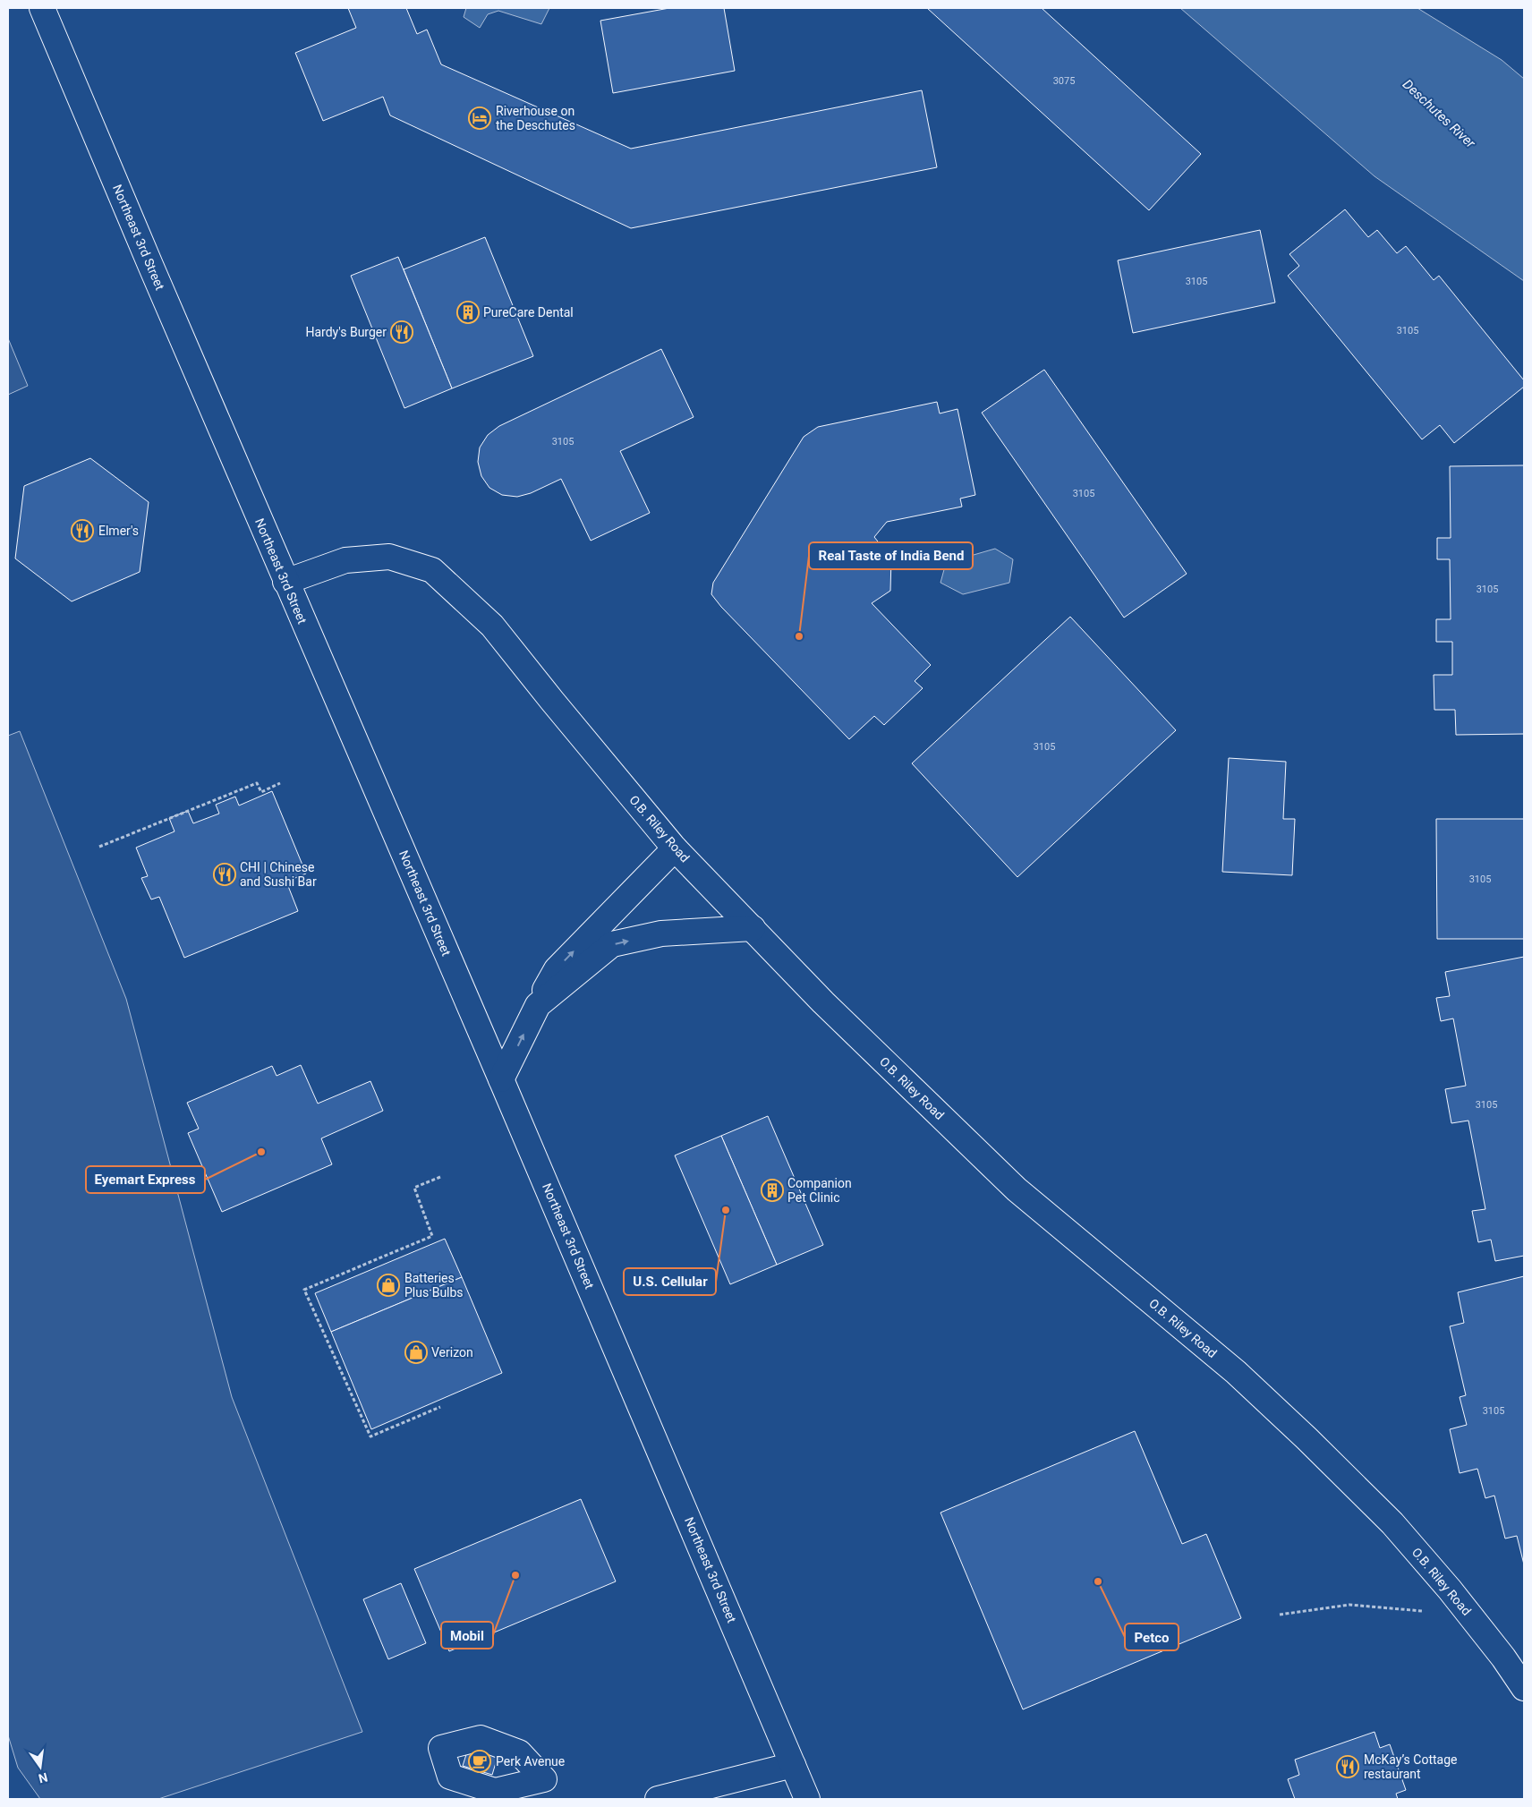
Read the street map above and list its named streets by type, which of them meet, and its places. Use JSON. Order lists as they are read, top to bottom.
{
  "streets": {
    "main road": ["Northeast 3rd Street", "O.B. Riley Road"]
  },
  "crossings": [
    ["Northeast 3rd Street", "O.B. Riley Road"]
  ],
  "water": ["Deschutes River"],
  "places": {
    "hotel": ["Riverhouse on the Deschutes"],
    "building": ["PureCare Dental", "Companion Pet Clinic"],
    "restaurant": [
      "Hardy's Burger",
      "Elmer's",
      "CHI | Chinese and Sushi Bar",
      "McKay’s Cottage restaurant"
    ],
    "other": [
      "Real Taste of India Bend",
      "Eyemart Express",
      "U.S. Cellular",
      "Mobil",
      "Petco"
    ],
    "shop": ["Batteries Plus Bulbs", "Verizon"],
    "cafe": ["Perk Avenue"]
  },
  "house_numbers": [
    "3075",
    "3105",
    "3105",
    "3105",
    "3105",
    "3105",
    "3105",
    "3105",
    "3105",
    "3105"
  ],
  "north": "bottom"
}
